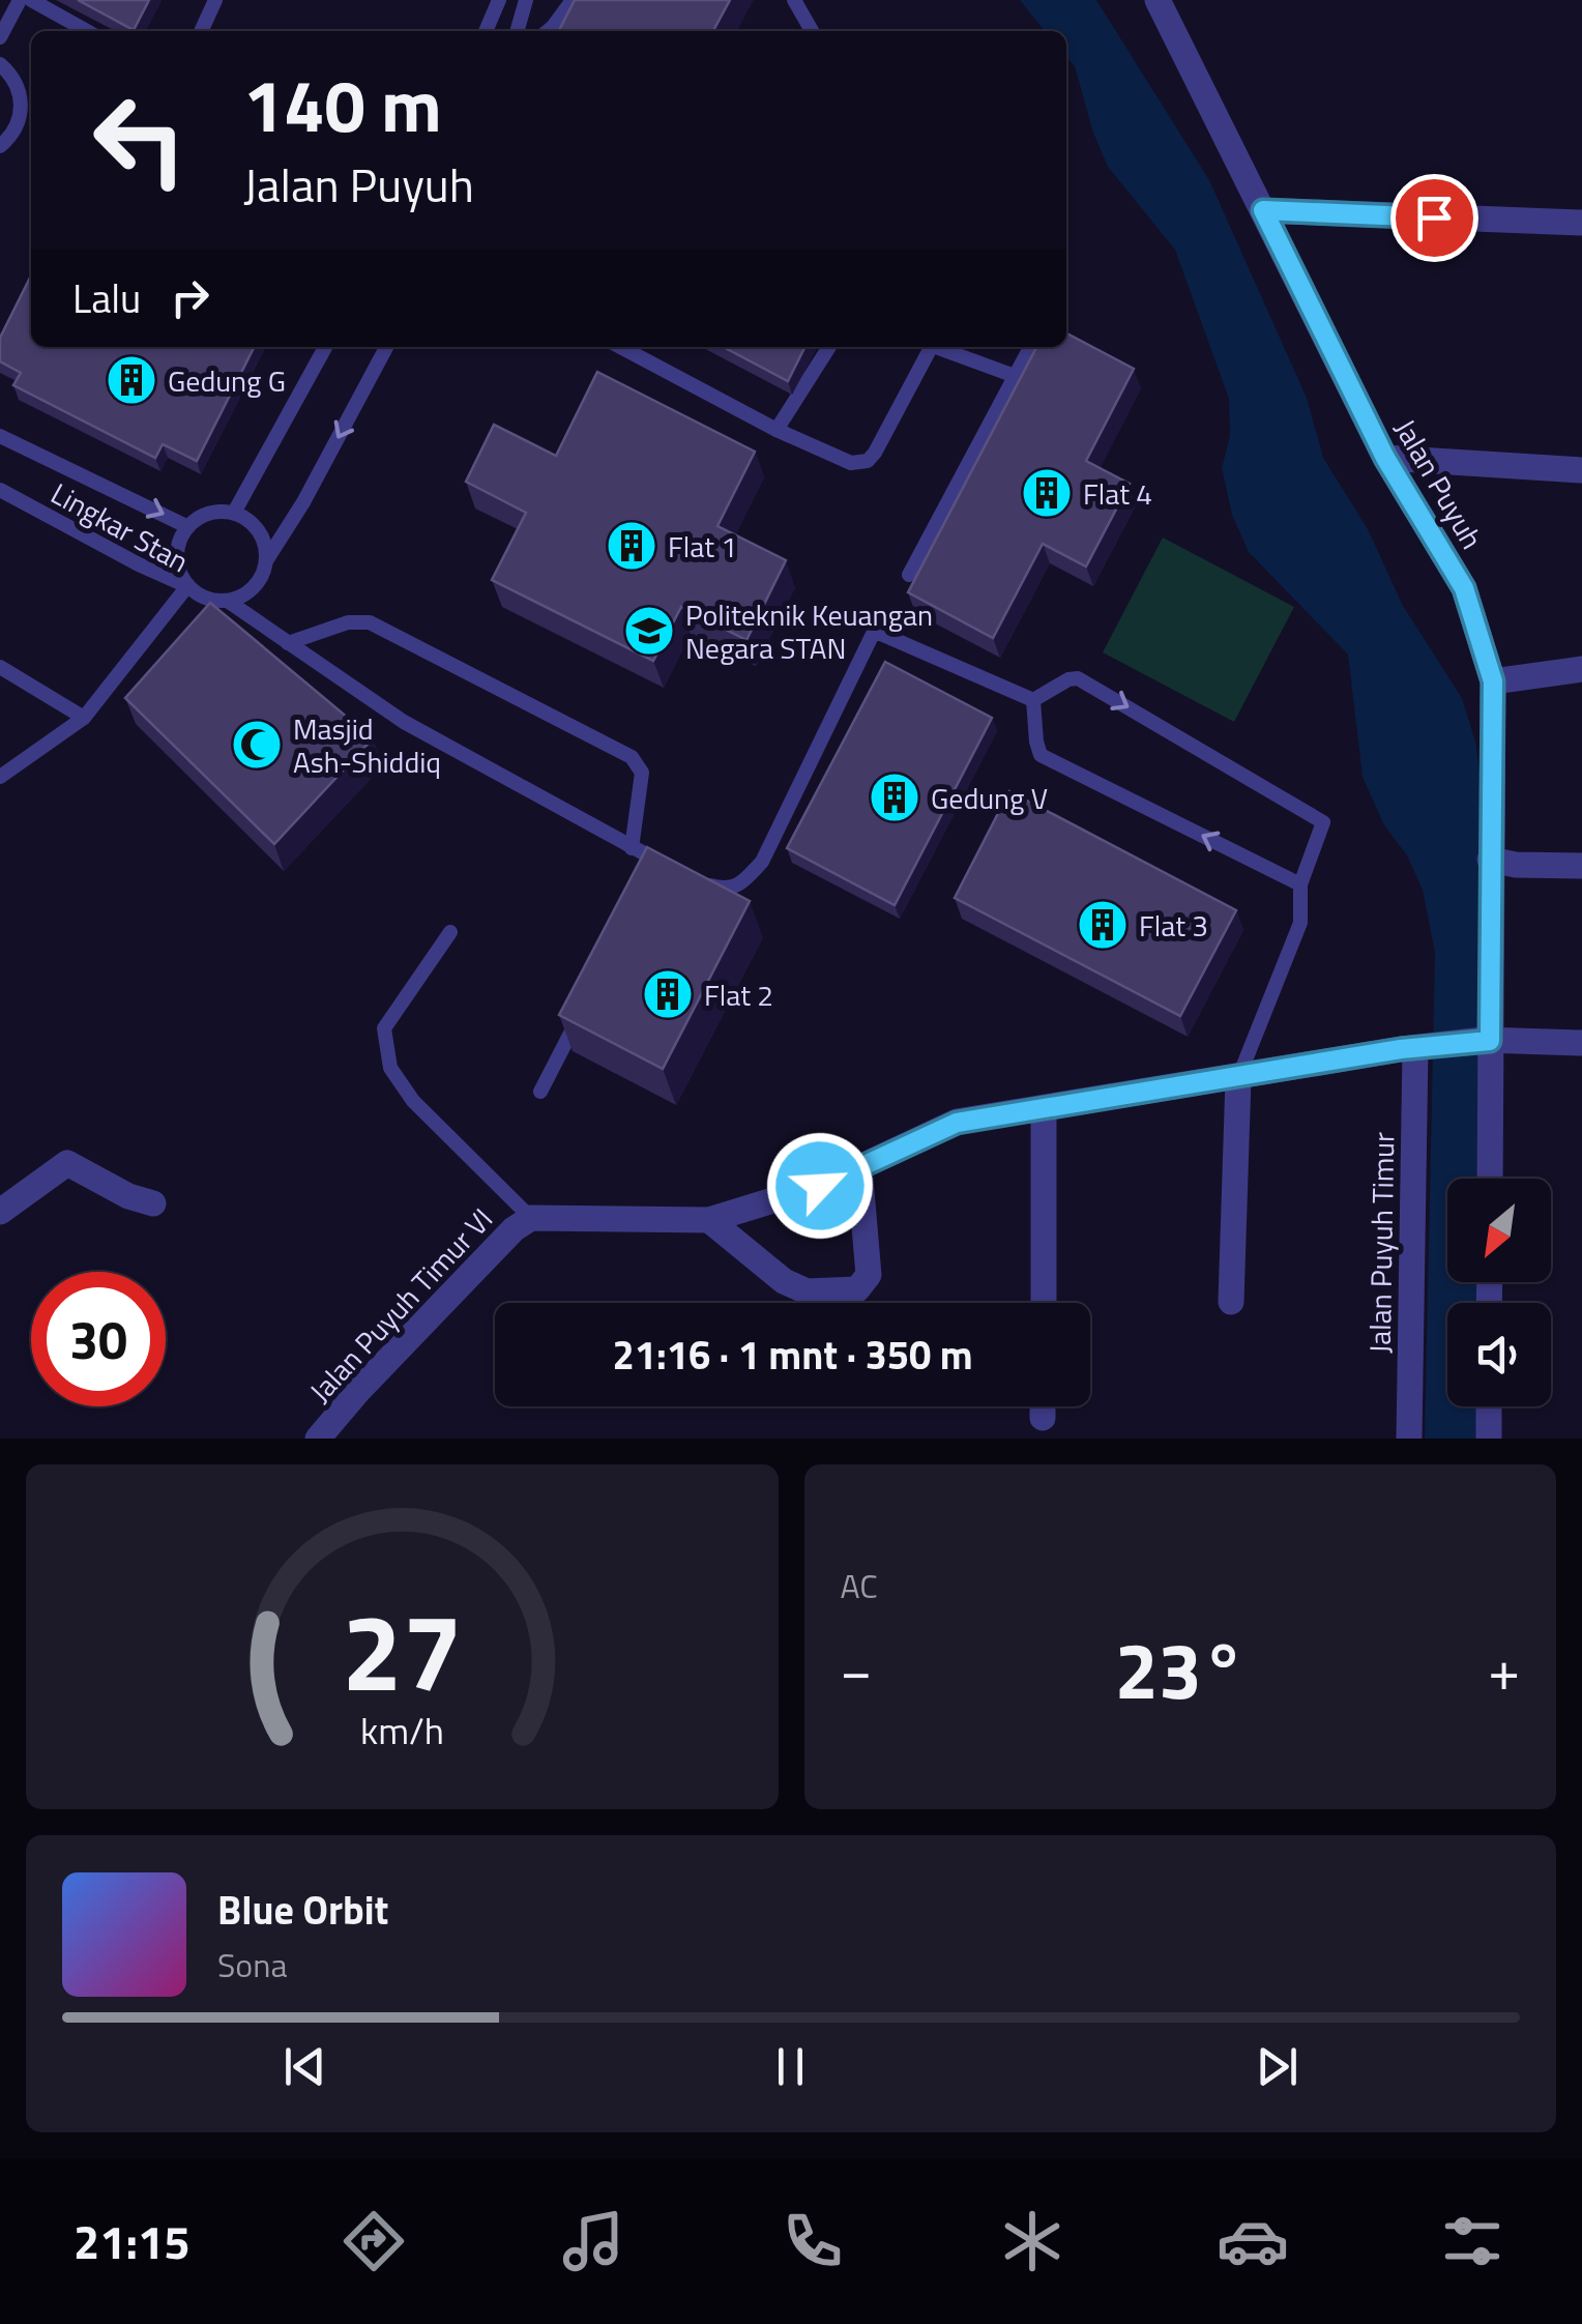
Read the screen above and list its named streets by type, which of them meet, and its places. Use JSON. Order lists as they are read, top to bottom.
{
  "streets": {
    "street": ["Jalan Puyuh", "Jalan Puyuh Timur", "Jalan Puyuh Timur VI"],
    "lane": ["Lingkar Stan"]
  },
  "places": {
    "building": [
      "Gedung G",
      "Flat 4",
      "Flat 1",
      "Gedung V",
      "Flat 3",
      "Flat 2"
    ],
    "school or university": ["Politeknik Keuangan Negara STAN"],
    "mosque": ["Masjid Ash-Shiddiq"]
  },
  "north": "bottom left",
  "page": {
    "turn": ["140 m", "Jalan Puyuh"],
    "then": "Lalu",
    "limit": "30",
    "trip": "21:16 · 1 mnt · 350 m",
    "tile": "AC",
    "heat": ["−", "23°", "+"],
    "song": ["Blue Orbit", "Sona"],
    "tabs": "21:15",
    "gauge": ["27", "km/h"]
  }
}
